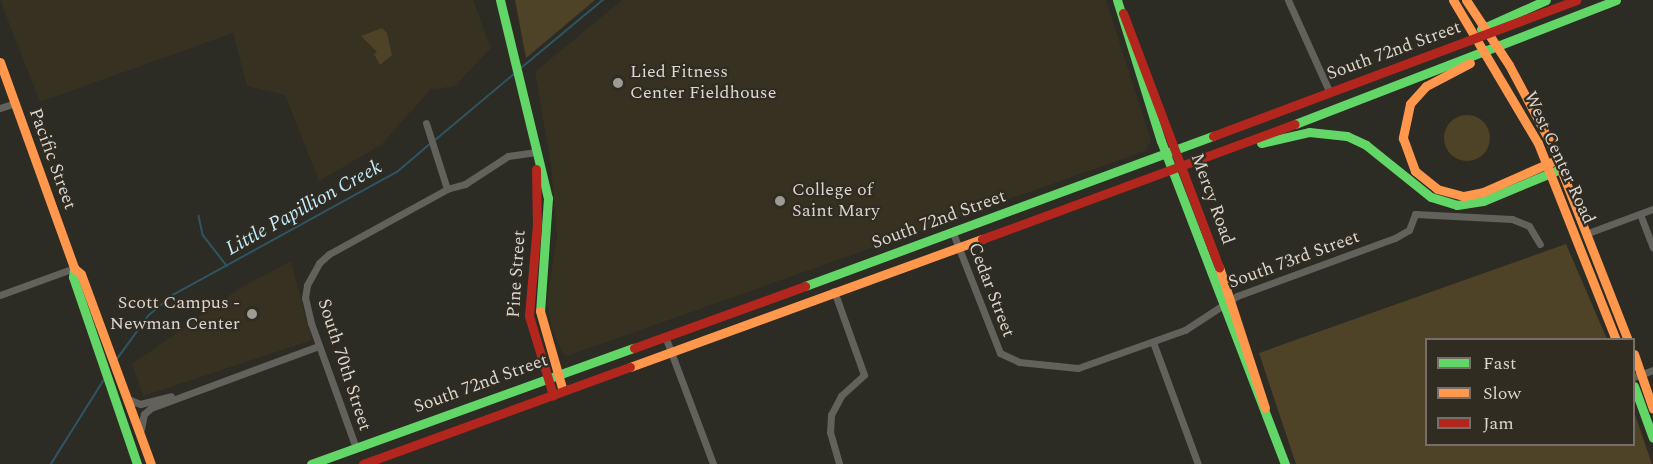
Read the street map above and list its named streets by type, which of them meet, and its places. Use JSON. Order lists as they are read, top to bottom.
{
  "streets": {
    "main road": [
      "South 72nd Street",
      "West Center Road",
      "Pacific Street",
      "Mercy Road",
      "Pine Street"
    ],
    "street": ["South 73rd Street", "Cedar Street", "South 70th Street"]
  },
  "crossings": [
    ["South 72nd Street", "Mercy Road"],
    ["South 72nd Street", "Pine Street"],
    ["South 72nd Street", "Cedar Street"],
    ["South 72nd Street", "South 70th Street"],
    ["Mercy Road", "South 73rd Street"],
    ["South 73rd Street", "Cedar Street"],
    ["Pine Street", "South 70th Street"]
  ],
  "water": ["Little Papillion Creek"],
  "places": ["Lied Fitness Center Fieldhouse", "College of Saint Mary", "Scott Campus - Newman Center"],
  "legend": ["Fast", "Slow", "Jam"]
}
